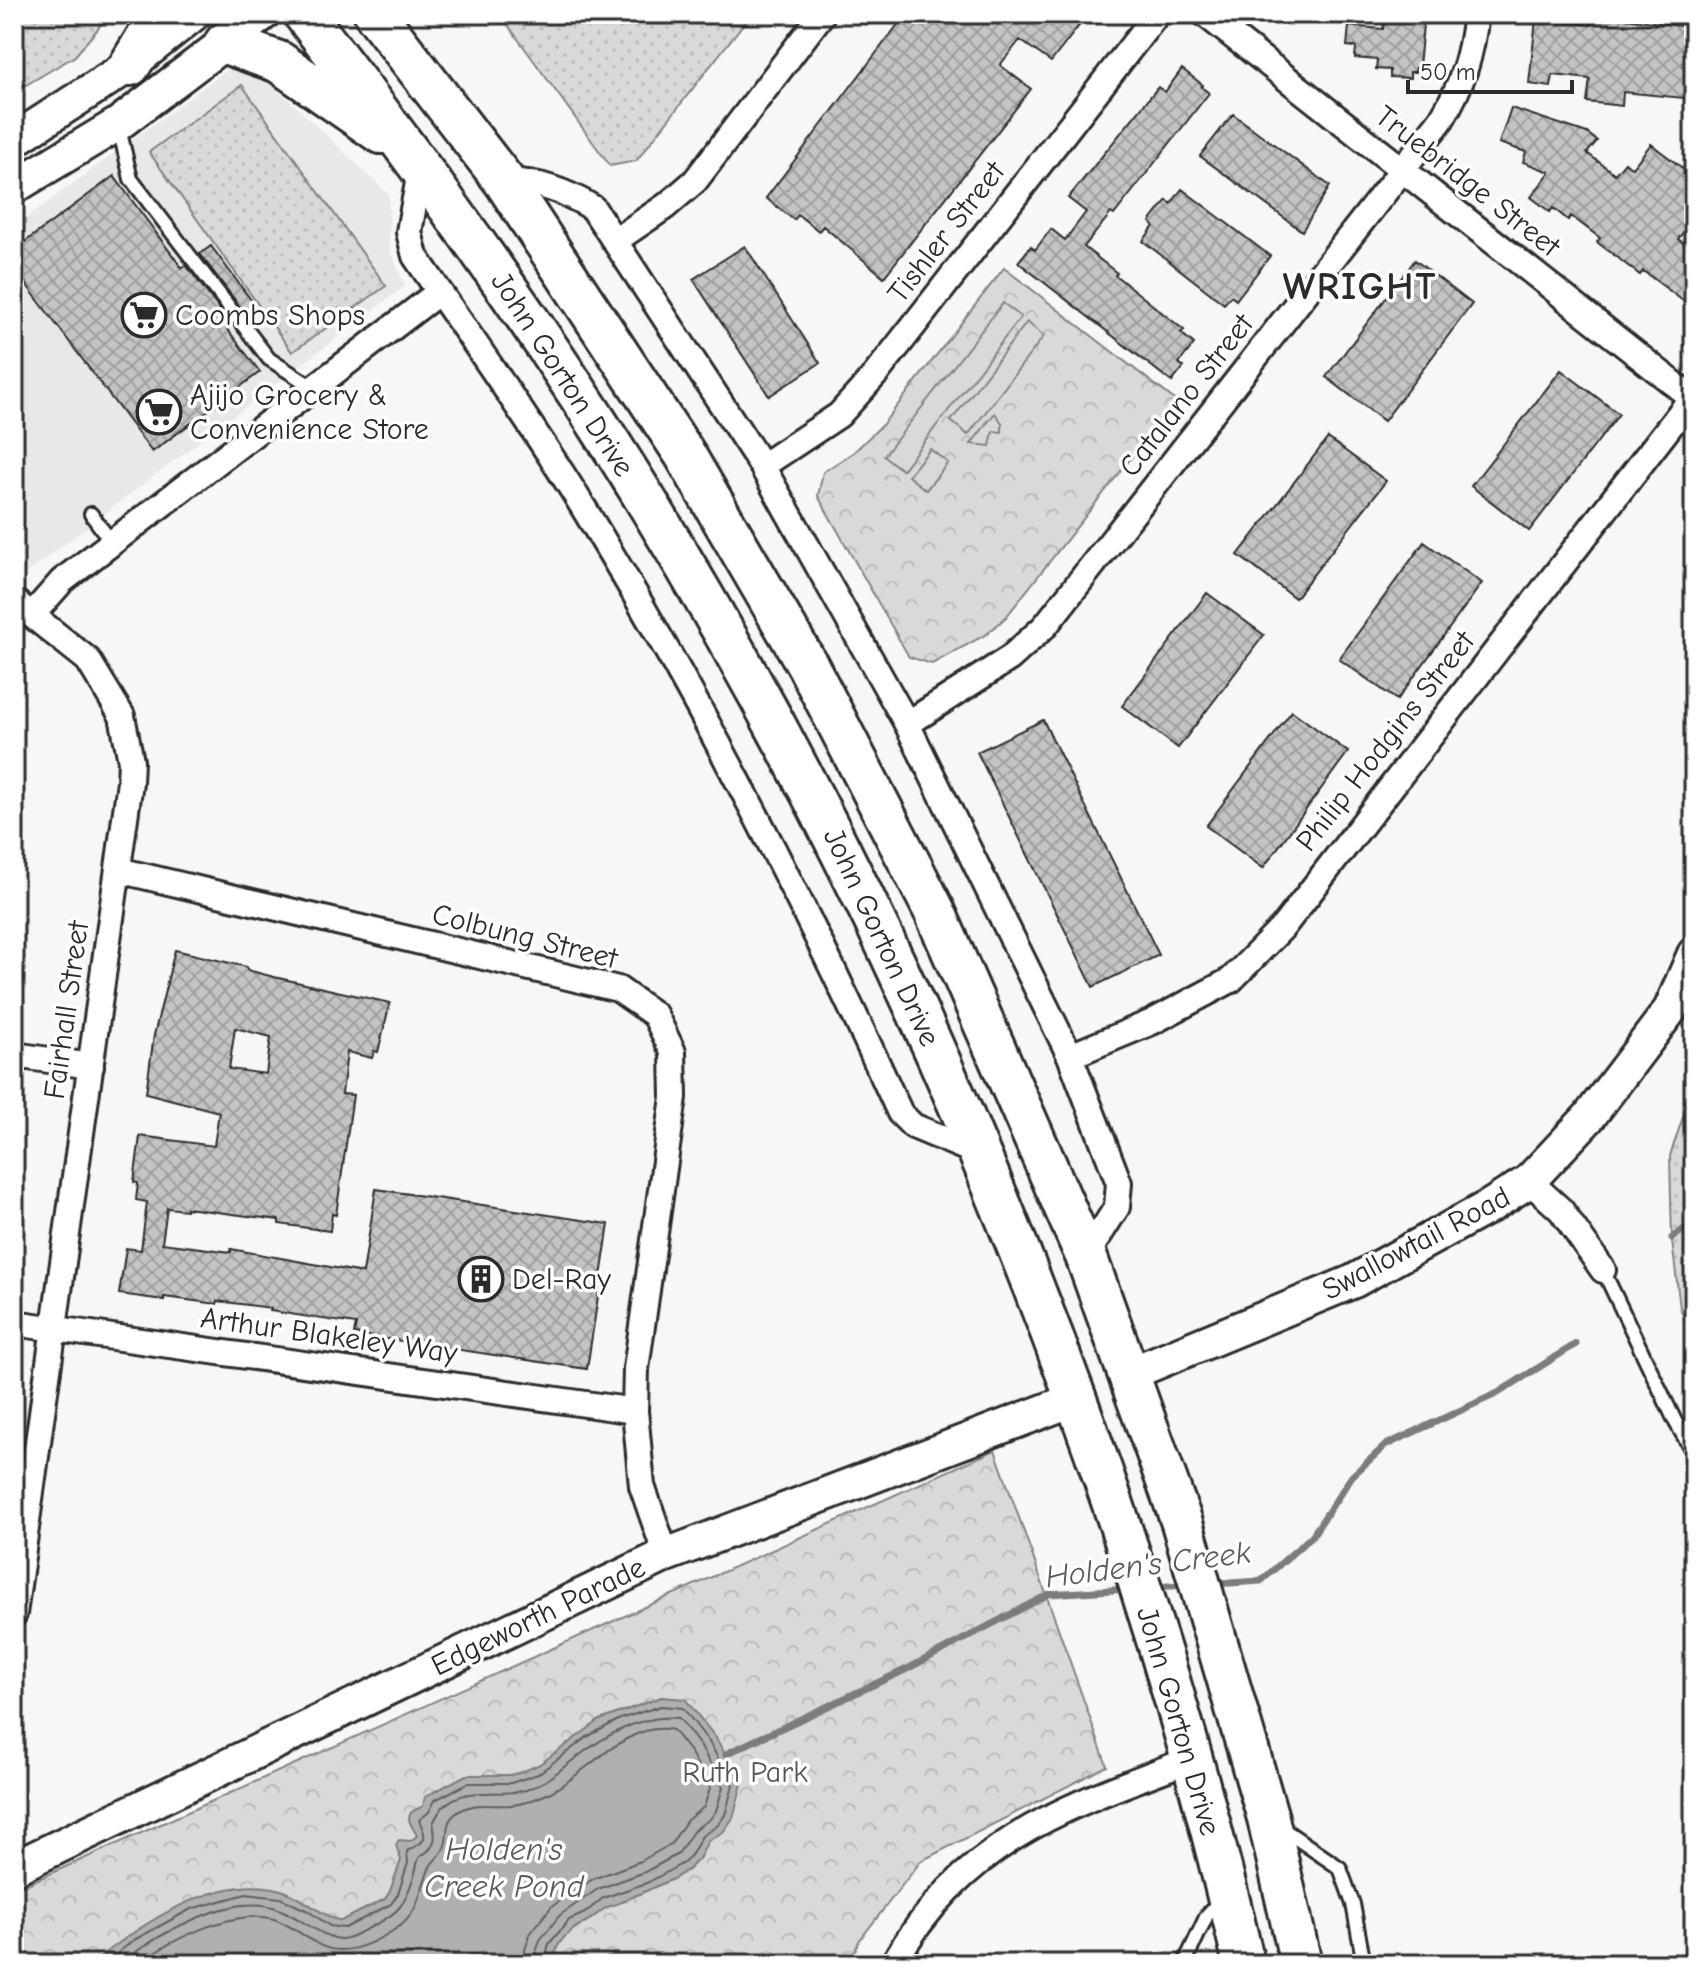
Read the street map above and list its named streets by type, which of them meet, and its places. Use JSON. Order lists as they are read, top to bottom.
{
  "streets": {
    "main road": ["John Gorton Drive"],
    "street": [
      "Truebridge Street",
      "Tishler Street",
      "Catalano Street",
      "Philip Hodgins Street",
      "Colbung Street",
      "Fairhall Street",
      "Swallowtail Road",
      "Arthur Blakeley Way",
      "Edgeworth Parade"
    ]
  },
  "crossings": [
    ["Truebridge Street", "Catalano Street"],
    ["Truebridge Street", "Philip Hodgins Street"],
    ["John Gorton Drive", "Swallowtail Road"],
    ["John Gorton Drive", "Edgeworth Parade"],
    ["Colbung Street", "Fairhall Street"],
    ["Colbung Street", "Arthur Blakeley Way"],
    ["Colbung Street", "Edgeworth Parade"],
    ["Fairhall Street", "Arthur Blakeley Way"]
  ],
  "districts": ["WRIGHT"],
  "water": ["Holden's Creek", "Holden's Creek Pond"],
  "parks": ["Ruth Park"],
  "places": {
    "supermarket": ["Coombs Shops", "Ajijo Grocery & Convenience Store"],
    "building": ["Del-Ray"]
  },
  "scale_bar": "50 m"
}
